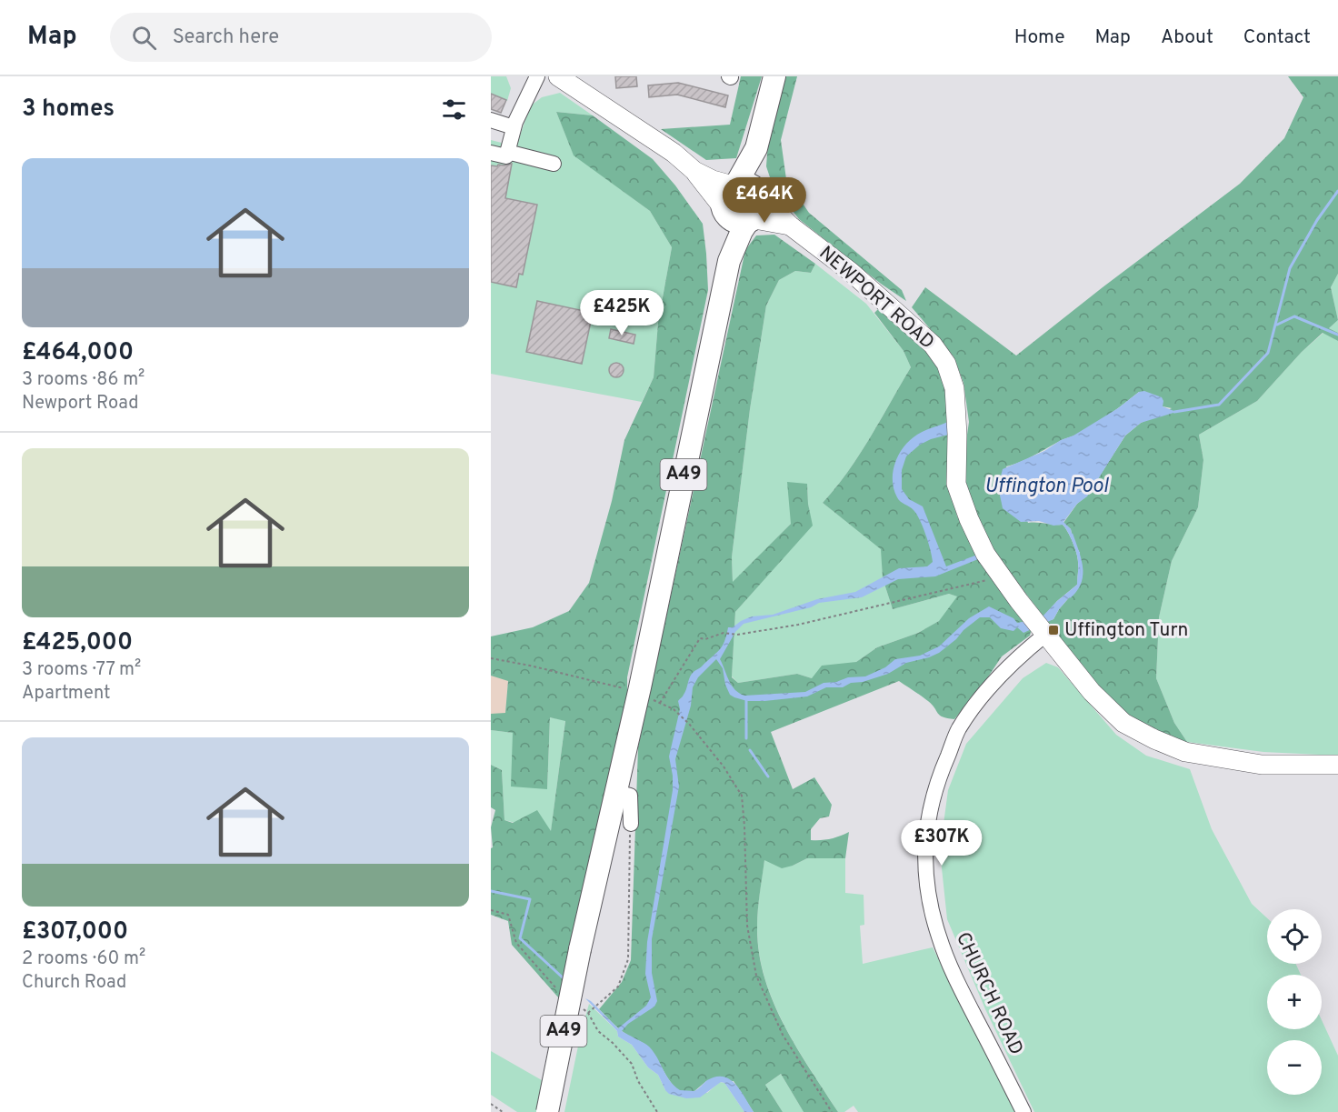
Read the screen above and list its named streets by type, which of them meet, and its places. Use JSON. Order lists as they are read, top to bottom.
{
  "streets": {
    "highway": ["A49"],
    "main road": ["NEWPORT ROAD"],
    "street": ["CHURCH ROAD"]
  },
  "crossings": [
    ["NEWPORT ROAD", "A49"],
    ["NEWPORT ROAD", "CHURCH ROAD"]
  ],
  "water": ["Uffington Pool"],
  "places": {
    "transit": ["Uffington Turn"]
  },
  "page": {
    "header": "Map",
    "search": "Search here",
    "nav": [
      "Home",
      "Map",
      "About",
      "Contact"
    ],
    "heading": "3 homes",
    "list": [
      {
        "name": "£464,000",
        "note": "3 rooms · 86 m² · Newport Road"
      },
      {
        "name": "£425,000",
        "note": "3 rooms · 77 m² · Apartment"
      },
      {
        "name": "£307,000",
        "note": "2 rooms · 60 m² · Church Road"
      }
    ],
    "price": ["£464K", "£425K", "£307K"],
    "map_buttons": ["+", "−"]
  }
}
